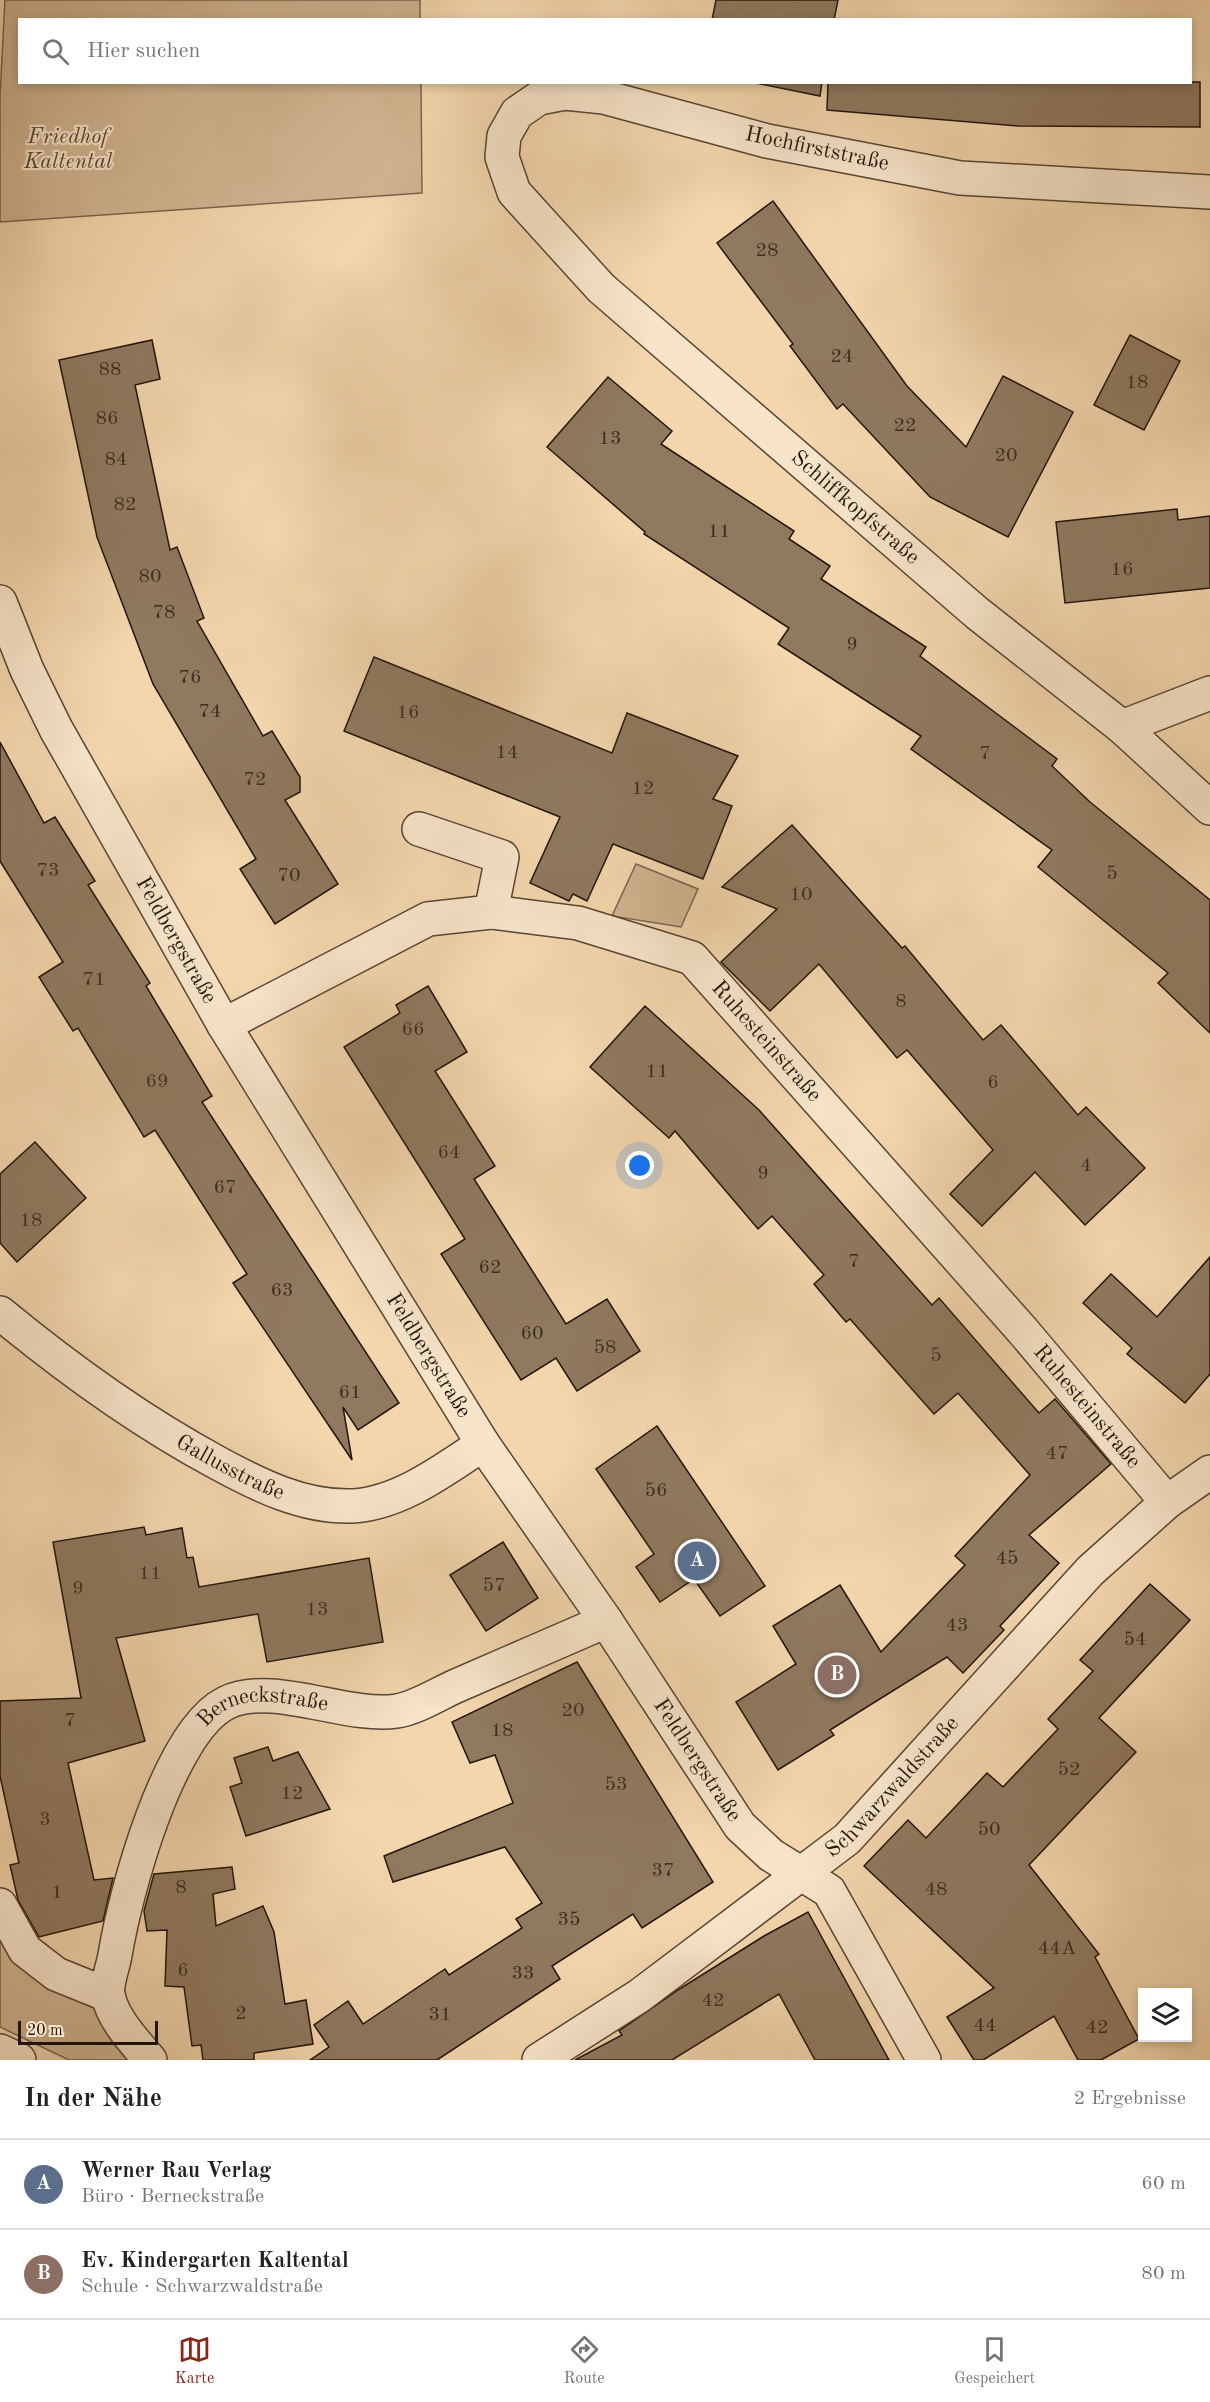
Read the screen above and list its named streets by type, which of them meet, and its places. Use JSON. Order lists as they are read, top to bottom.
{
  "streets": {
    "street": [
      "Hochfirststraße",
      "Schliffkopfstraße",
      "Feldbergstraße",
      "Ruhesteinstraße",
      "Gallusstraße",
      "Berneckstraße",
      "Schwarzwaldstraße"
    ]
  },
  "crossings": [
    ["Hochfirststraße", "Schliffkopfstraße"],
    ["Feldbergstraße", "Ruhesteinstraße"],
    ["Feldbergstraße", "Gallusstraße"],
    ["Feldbergstraße", "Berneckstraße"],
    ["Feldbergstraße", "Schwarzwaldstraße"],
    ["Ruhesteinstraße", "Schwarzwaldstraße"]
  ],
  "parks": ["Friedhof Kaltental"],
  "house_numbers": [
    "28",
    "24",
    "88",
    "18",
    "86",
    "22",
    "13",
    "20",
    "84",
    "82",
    "11",
    "16",
    "80",
    "78",
    "9",
    "76",
    "74",
    "16",
    "14",
    "7",
    "72",
    "12",
    "73",
    "5",
    "70",
    "10",
    "71",
    "8",
    "66",
    "11",
    "69",
    "6",
    "64",
    "4",
    "9",
    "67",
    "18",
    "7",
    "62",
    "63",
    "60",
    "58",
    "5",
    "61",
    "47",
    "56",
    "45",
    "11",
    "57",
    "9",
    "13",
    "43",
    "54",
    "20",
    "7",
    "18",
    "52",
    "53",
    "12",
    "3",
    "50",
    "37",
    "8",
    "48",
    "1",
    "35",
    "44A",
    "6",
    "33",
    "42",
    "2",
    "31",
    "44",
    "42"
  ],
  "scale_bar": "20 m",
  "page": {
    "search": "Hier suchen",
    "pins": ["A", "B"],
    "scale": "20 m",
    "heading": ["In der Nähe", "2 Ergebnisse"],
    "list": [
      {
        "mark": "A",
        "name": "Werner Rau Verlag",
        "note": "Büro · Berneckstraße",
        "value": "60 m"
      },
      {
        "mark": "B",
        "name": "Ev. Kindergarten Kaltental",
        "note": "Schule · Schwarzwaldstraße",
        "value": "80 m"
      }
    ],
    "nav": ["Karte", "Route", "Gespeichert"]
  }
}
